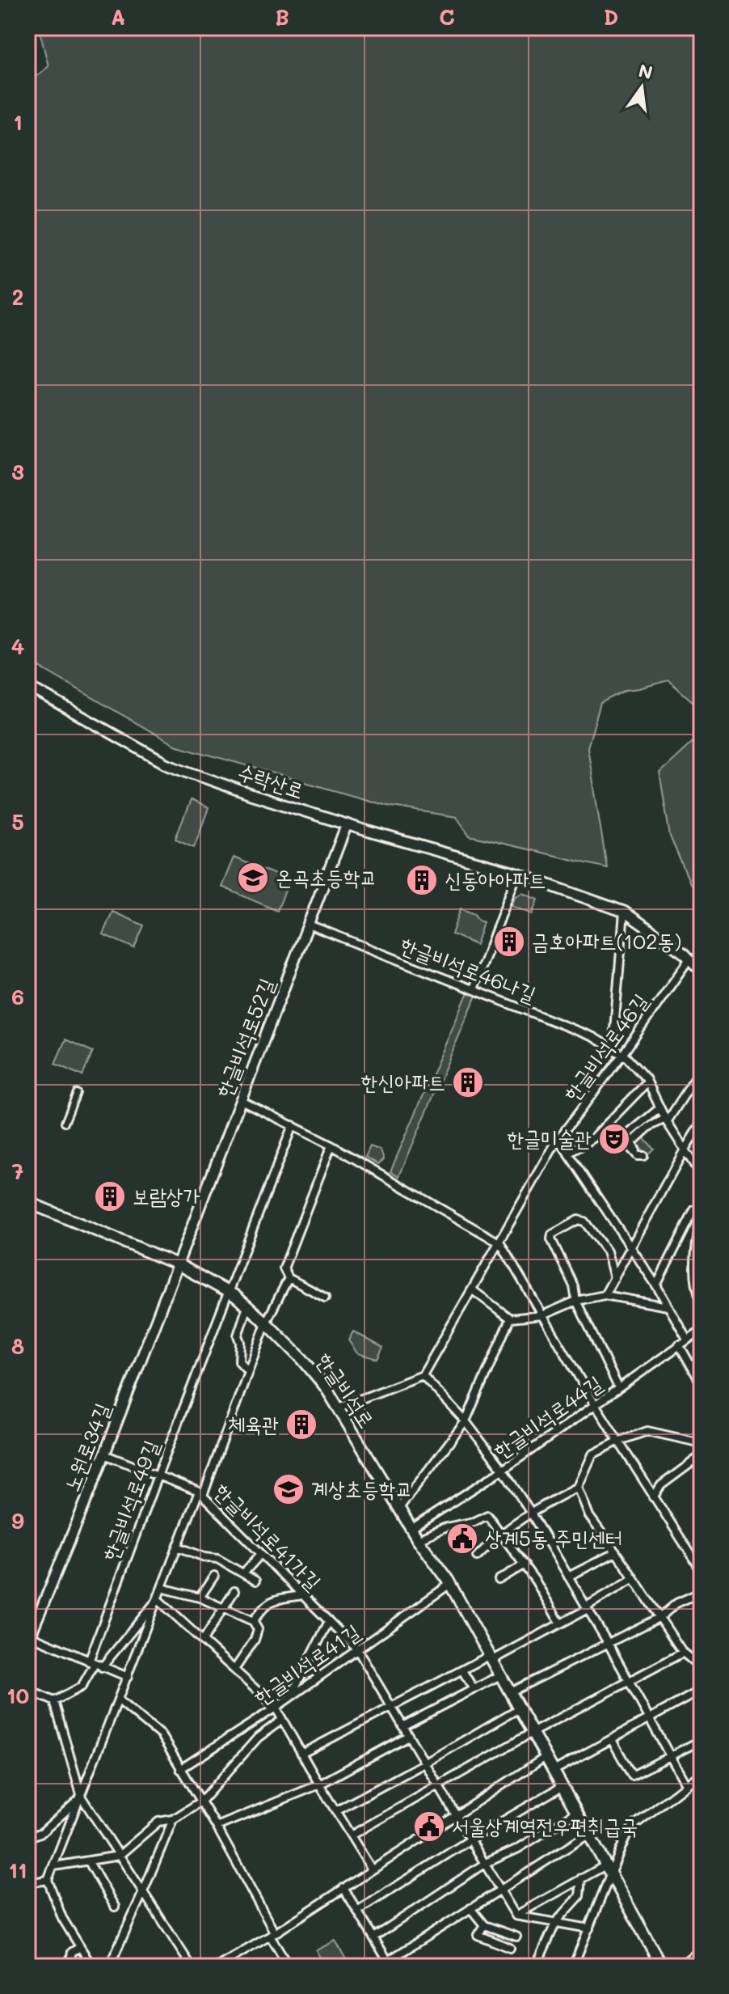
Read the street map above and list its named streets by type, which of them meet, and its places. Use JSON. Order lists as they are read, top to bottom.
{
  "streets": {
    "main road": ["한글비석로"],
    "street": [
      "수락산로",
      "한글비석로46나길",
      "한글비석로52길",
      "한글비석로46길",
      "한글비석로44길",
      "노원로34길",
      "한글비석로49길",
      "한글비석로41가길",
      "한글비석로41길"
    ]
  },
  "crossings": [
    ["수락산로", "한글비석로52길"],
    ["수락산로", "한글비석로46길"],
    ["한글비석로46나길", "한글비석로52길"],
    ["한글비석로46나길", "한글비석로46길"],
    ["한글비석로52길", "한글비석로"],
    ["한글비석로52길", "노원로34길"],
    ["한글비석로", "한글비석로44길"],
    ["한글비석로", "노원로34길"],
    ["한글비석로", "한글비석로49길"],
    ["한글비석로", "한글비석로41길"],
    ["노원로34길", "한글비석로41가길"],
    ["한글비석로49길", "한글비석로41가길"],
    ["한글비석로41가길", "한글비석로41길"]
  ],
  "places": {
    "school or university": ["온곡초등학교", "계상초등학교"],
    "building": [
      "신동아아파트",
      "금호아파트(102동)",
      "한신아파트",
      "보람상가",
      "체육관"
    ],
    "theatre": ["한글미술관"],
    "public building": ["상계5동 주민센터", "서울상계역전우편취급국"]
  },
  "north": "top",
  "grid": {
    "columns": [
      "A",
      "B",
      "C",
      "D"
    ],
    "rows": [
      "1",
      "2",
      "3",
      "4",
      "5",
      "6",
      "7",
      "8",
      "9",
      "10",
      "11"
    ]
  }
}
